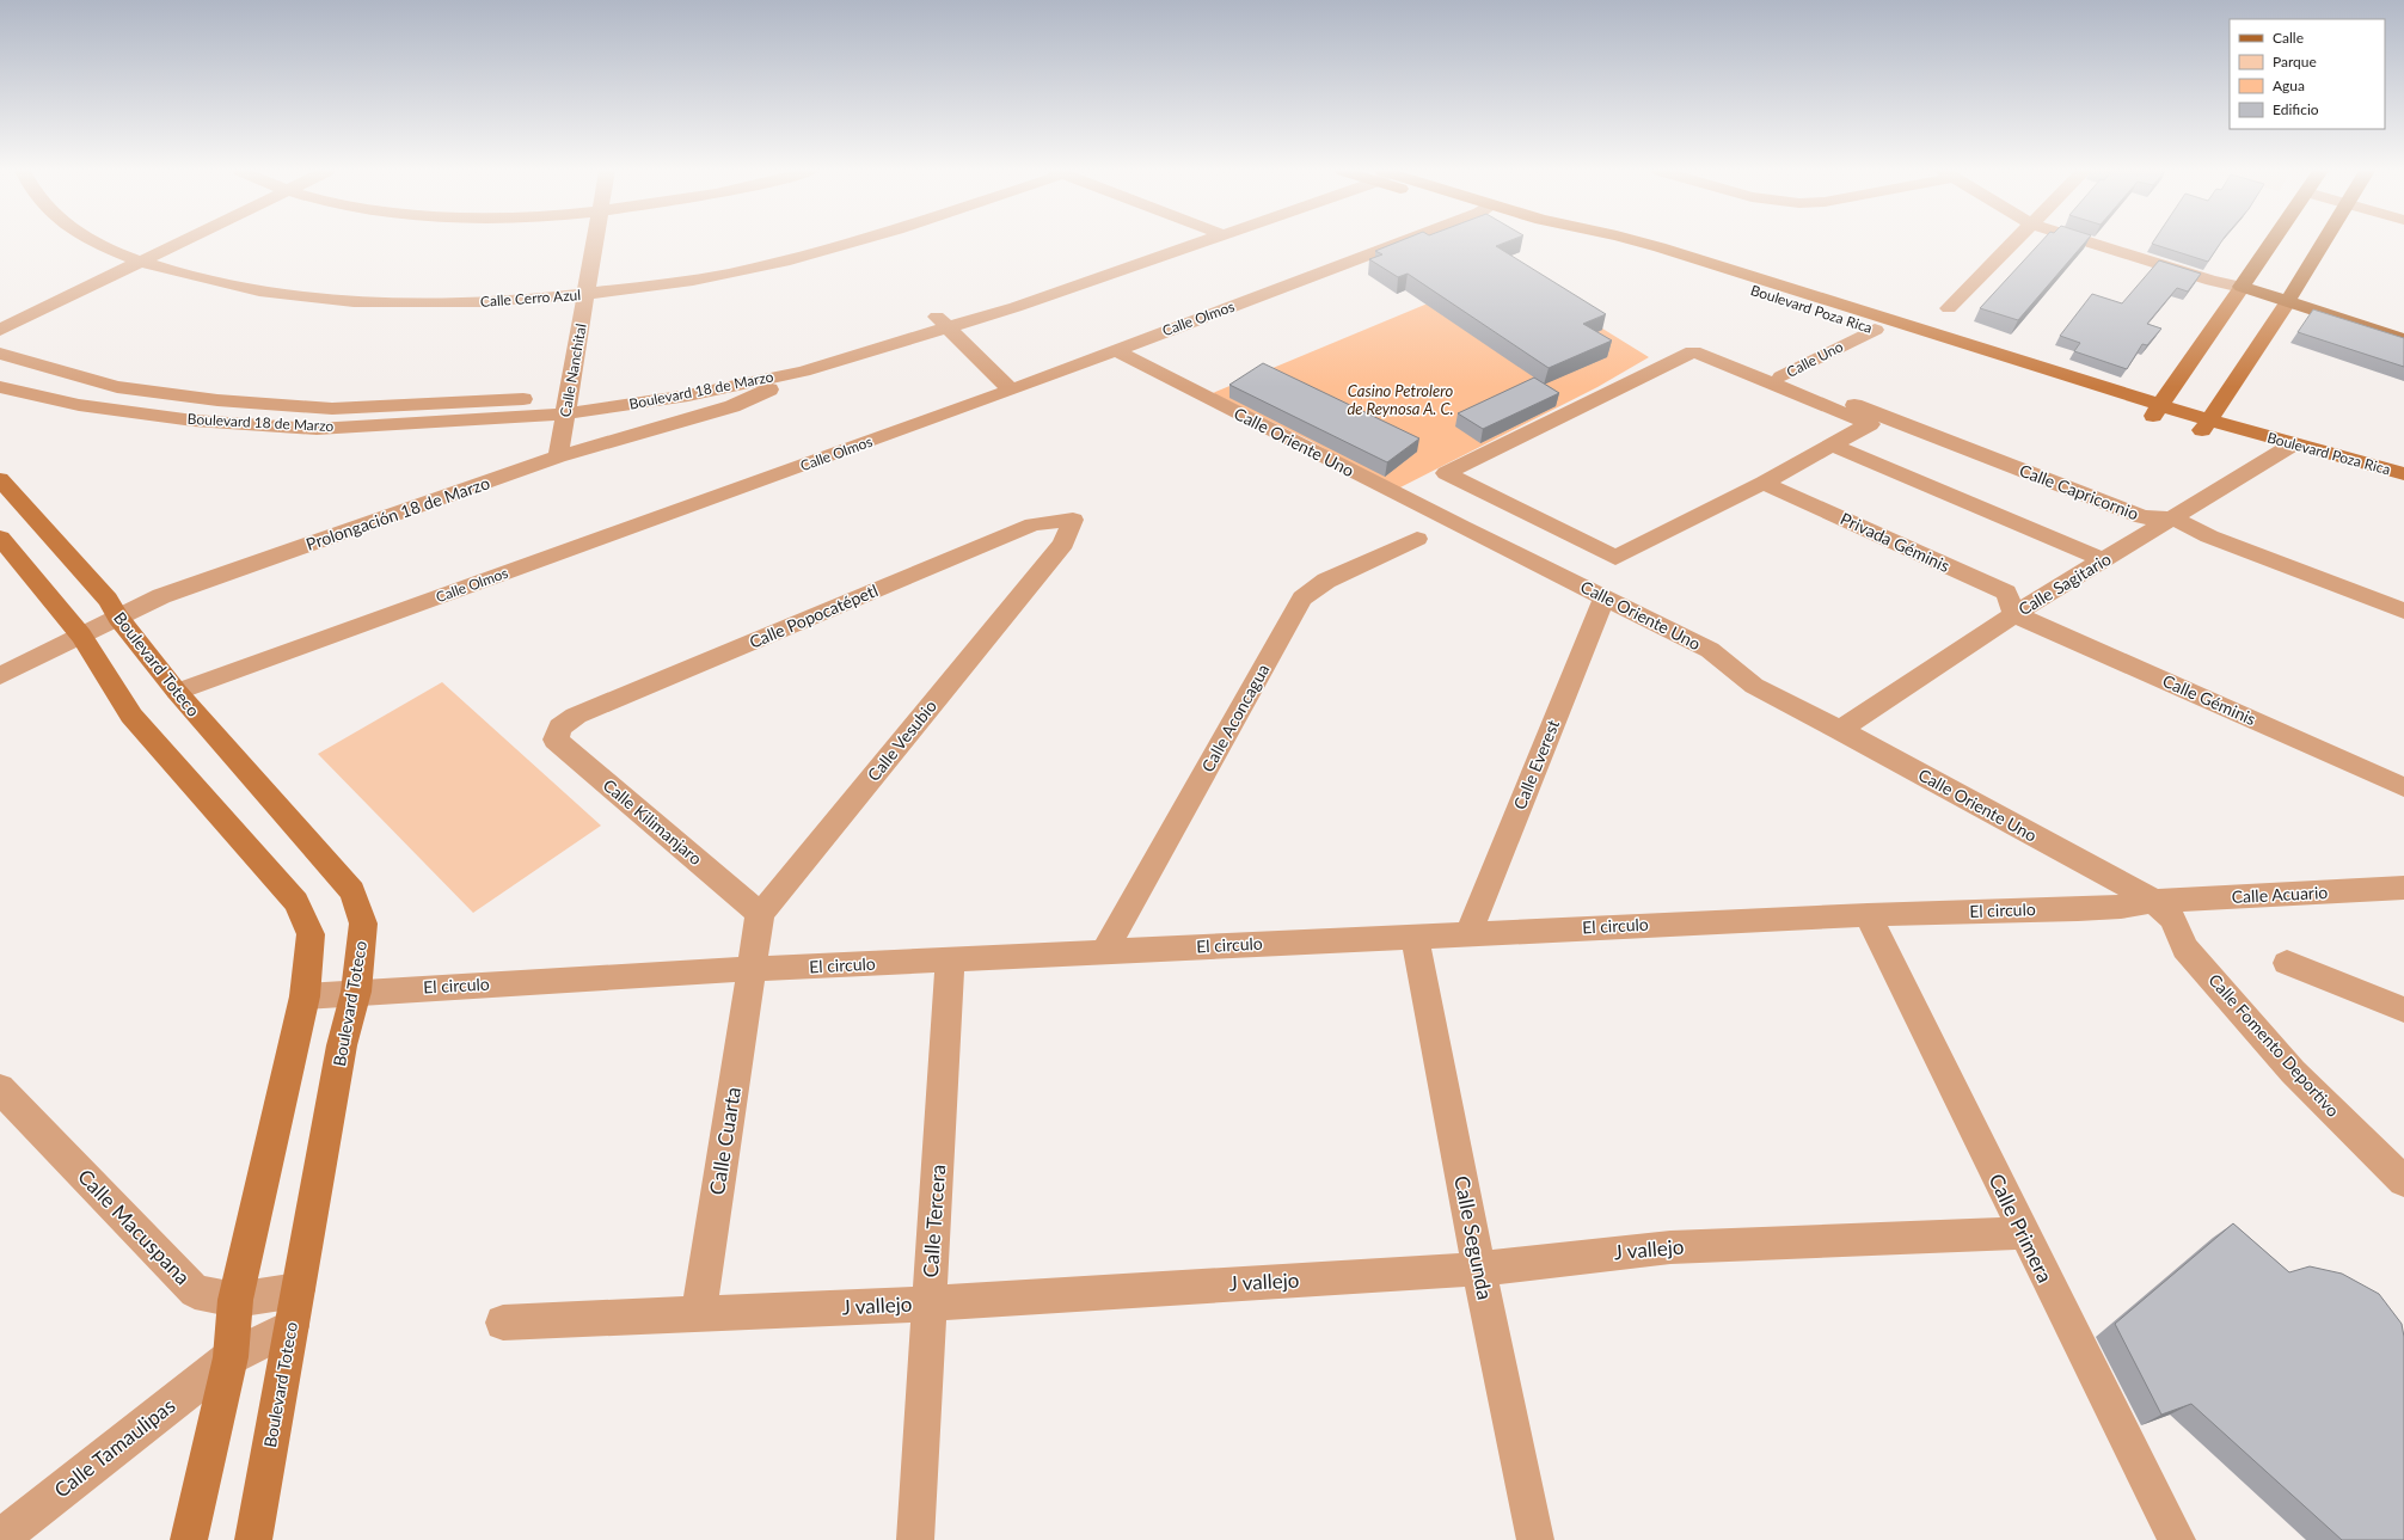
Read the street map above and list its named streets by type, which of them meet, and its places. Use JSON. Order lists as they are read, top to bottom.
{
  "streets": {
    "main road": ["Boulevard Poza Rica", "Boulevard Toteco"],
    "street": [
      "Calle Cerro Azul",
      "Calle Olmos",
      "Calle Uno",
      "Calle Nanchital",
      "Boulevard 18 de Marzo",
      "Calle Oriente Uno",
      "Calle Capricornio",
      "Prolongación 18 de Marzo",
      "Privada Géminis",
      "Calle Sagitario",
      "Calle Popocatépetl",
      "Calle Géminis",
      "Calle Aconcagua",
      "Calle Vesubio",
      "Calle Everest",
      "Calle Kilimanjaro",
      "Calle Acuario",
      "El circulo",
      "Calle Fomento Deportivo",
      "Calle Cuarta",
      "Calle Tercera",
      "Calle Macuspana",
      "Calle Primera",
      "Calle Segunda",
      "J vallejo",
      "Calle Tamaulipas"
    ]
  },
  "crossings": [
    ["Calle Cerro Azul", "Calle Nanchital"],
    ["Boulevard Poza Rica", "Calle Uno"],
    ["Boulevard Poza Rica", "Calle Sagitario"],
    ["Calle Olmos", "Calle Oriente Uno"],
    ["Calle Olmos", "Boulevard Toteco"],
    ["Calle Uno", "Calle Capricornio"],
    ["Calle Nanchital", "Boulevard 18 de Marzo"],
    ["Calle Nanchital", "Prolongación 18 de Marzo"],
    ["Boulevard 18 de Marzo", "Prolongación 18 de Marzo"],
    ["Calle Oriente Uno", "Calle Sagitario"],
    ["Calle Oriente Uno", "Calle Everest"],
    ["Calle Oriente Uno", "Calle Acuario"],
    ["Calle Oriente Uno", "El circulo"],
    ["Calle Oriente Uno", "Calle Fomento Deportivo"],
    ["Calle Capricornio", "Calle Sagitario"],
    ["Prolongación 18 de Marzo", "Boulevard Toteco"],
    ["Privada Géminis", "Calle Sagitario"],
    ["Privada Géminis", "Calle Géminis"],
    ["Calle Sagitario", "Calle Géminis"],
    ["Calle Popocatépetl", "Calle Vesubio"],
    ["Calle Popocatépetl", "Calle Kilimanjaro"],
    ["Boulevard Toteco", "El circulo"],
    ["Boulevard Toteco", "Calle Macuspana"],
    ["Boulevard Toteco", "Calle Tamaulipas"],
    ["Calle Aconcagua", "El circulo"],
    ["Calle Vesubio", "Calle Kilimanjaro"],
    ["Calle Everest", "El circulo"],
    ["Calle Acuario", "El circulo"],
    ["Calle Acuario", "Calle Fomento Deportivo"],
    ["El circulo", "Calle Fomento Deportivo"],
    ["El circulo", "Calle Cuarta"],
    ["El circulo", "Calle Tercera"],
    ["El circulo", "Calle Primera"],
    ["El circulo", "Calle Segunda"],
    ["Calle Cuarta", "J vallejo"],
    ["Calle Tercera", "J vallejo"],
    ["Calle Primera", "J vallejo"],
    ["Calle Segunda", "J vallejo"]
  ],
  "water": ["Casino Petrolero de Reynosa A. C."],
  "legend": [
    "Calle",
    "Parque",
    "Agua",
    "Edificio"
  ]
}
